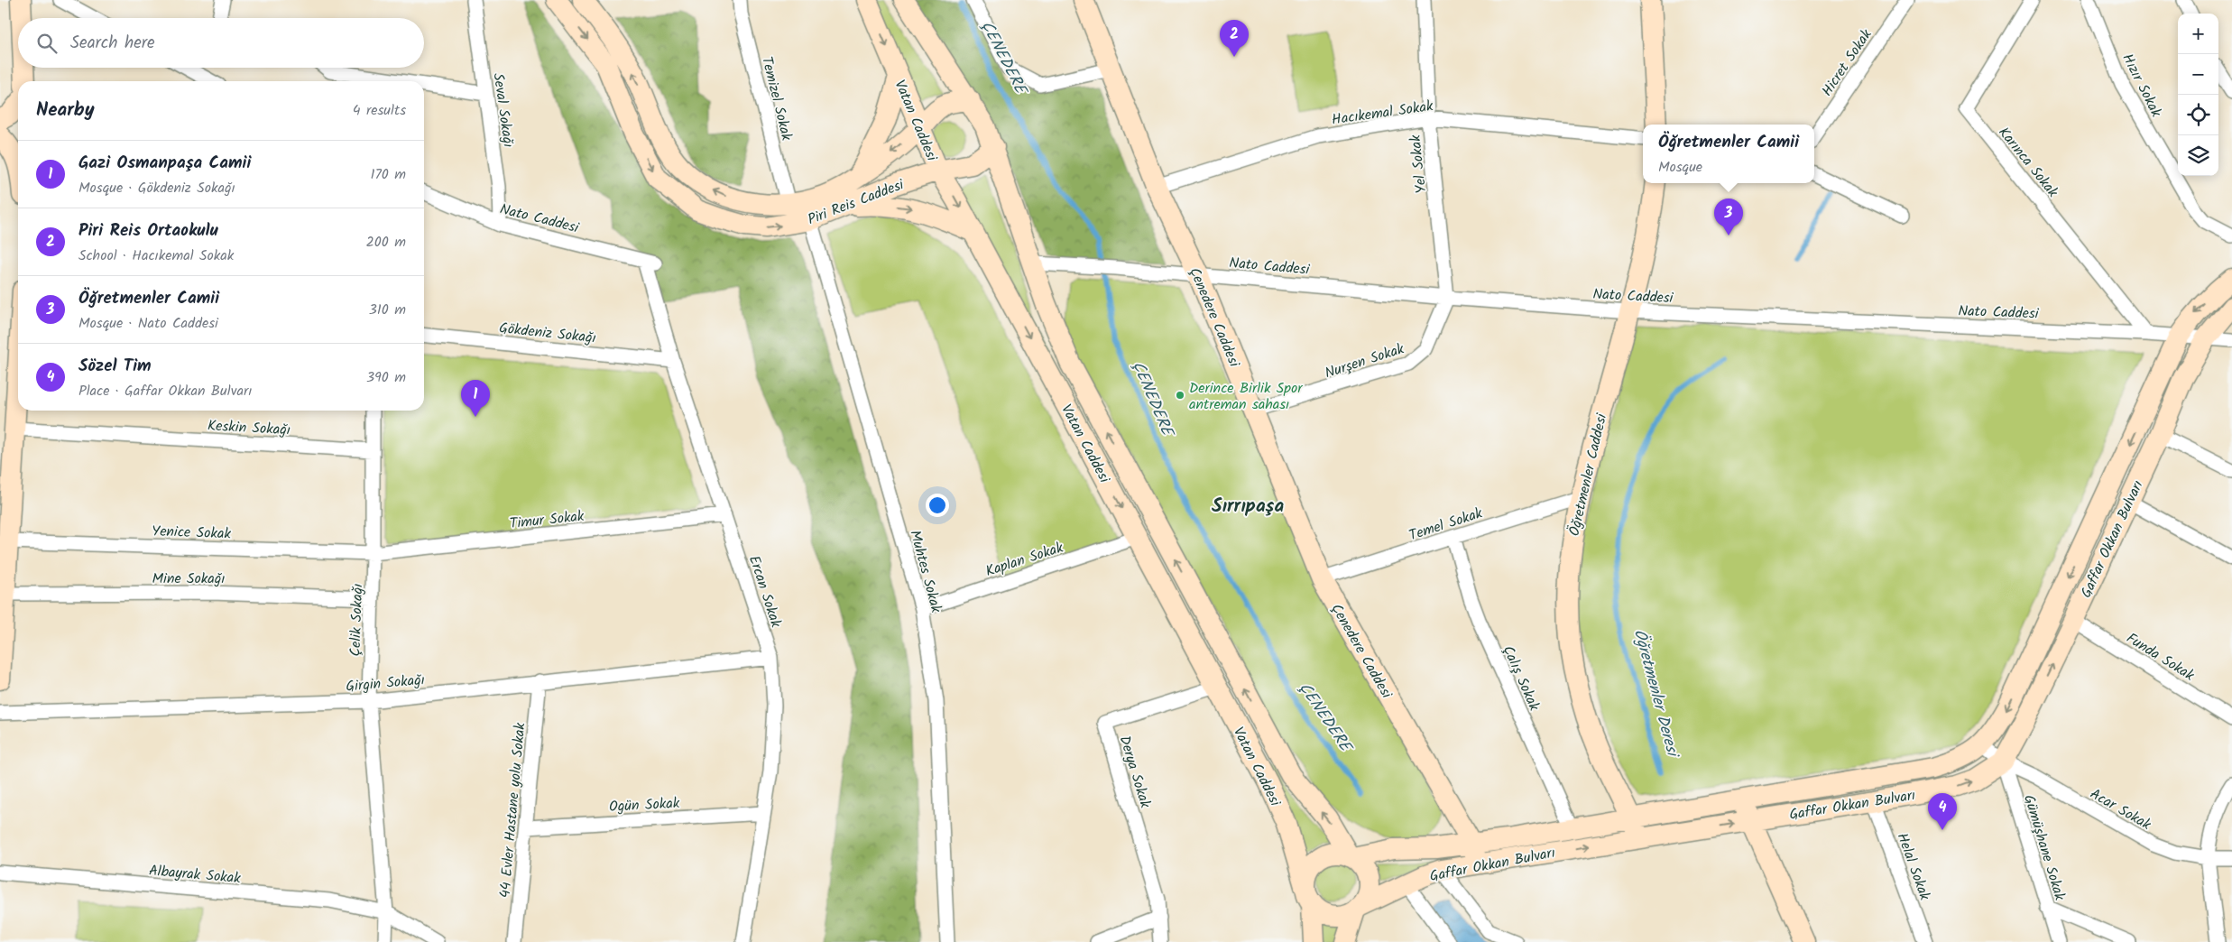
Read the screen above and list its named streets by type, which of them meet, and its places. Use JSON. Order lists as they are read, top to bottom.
{
  "streets": {
    "main road": [
      "Vatan Caddesi",
      "Piri Reis Caddesi",
      "Çenedere Caddesi",
      "Öğretmenler Caddesi",
      "Gaffar Okkan Bulvarı"
    ],
    "street": [
      "Hicret Sokak",
      "Hızır Sokak",
      "Temizel Sokak",
      "Seval Sokağı",
      "Hacıkemal Sokak",
      "Karınca Sokak",
      "Yel Sokak",
      "Nato Caddesi",
      "Gökdeniz Sokağı",
      "Nurşen Sokak",
      "Keskin Sokağı",
      "Timur Sokak",
      "Temel Sokak",
      "Yenice Sokak",
      "Kaplan Sokak",
      "Muhtes Sokak",
      "Mine Sokağı",
      "Ercan Sokak",
      "Çelik Sokağı",
      "Funda Sokak",
      "Çalış Sokak",
      "Girgin Sokağı",
      "Derya Sokak",
      "Ogün Sokak",
      "Acar Sokak",
      "44 Evler Hastane yolu Sokak",
      "Gümüşhane Sokak",
      "Helal Sokak",
      "Albayrak Sokak"
    ]
  },
  "crossings": [
    ["Temizel Sokak", "Piri Reis Caddesi"],
    ["Seval Sokağı", "Nato Caddesi"],
    ["Hacıkemal Sokak", "Yel Sokak"],
    ["Hacıkemal Sokak", "Çenedere Caddesi"],
    ["Vatan Caddesi", "Piri Reis Caddesi"],
    ["Vatan Caddesi", "Nato Caddesi"],
    ["Vatan Caddesi", "Gaffar Okkan Bulvarı"],
    ["Vatan Caddesi", "Kaplan Sokak"],
    ["Vatan Caddesi", "Derya Sokak"],
    ["Karınca Sokak", "Nato Caddesi"],
    ["Yel Sokak", "Nato Caddesi"],
    ["Yel Sokak", "Nurşen Sokak"],
    ["Piri Reis Caddesi", "Muhtes Sokak"],
    ["Nato Caddesi", "Çenedere Caddesi"],
    ["Nato Caddesi", "Nurşen Sokak"],
    ["Nato Caddesi", "Öğretmenler Caddesi"],
    ["Nato Caddesi", "Gaffar Okkan Bulvarı"],
    ["Nato Caddesi", "Ercan Sokak"],
    ["Çenedere Caddesi", "Nurşen Sokak"],
    ["Çenedere Caddesi", "Temel Sokak"],
    ["Çenedere Caddesi", "Gaffar Okkan Bulvarı"],
    ["Gökdeniz Sokağı", "Ercan Sokak"],
    ["Keskin Sokağı", "Çelik Sokağı"],
    ["Öğretmenler Caddesi", "Temel Sokak"],
    ["Öğretmenler Caddesi", "Gaffar Okkan Bulvarı"],
    ["Timur Sokak", "Yenice Sokak"],
    ["Timur Sokak", "Ercan Sokak"],
    ["Timur Sokak", "Çelik Sokağı"],
    ["Temel Sokak", "Çalış Sokak"],
    ["Yenice Sokak", "Çelik Sokağı"],
    ["Gaffar Okkan Bulvarı", "Funda Sokak"],
    ["Gaffar Okkan Bulvarı", "Çalış Sokak"],
    ["Gaffar Okkan Bulvarı", "Acar Sokak"],
    ["Gaffar Okkan Bulvarı", "Gümüşhane Sokak"],
    ["Gaffar Okkan Bulvarı", "Helal Sokak"],
    ["Kaplan Sokak", "Muhtes Sokak"],
    ["Mine Sokağı", "Çelik Sokağı"],
    ["Ercan Sokak", "Girgin Sokağı"],
    ["Ercan Sokak", "Ogün Sokak"],
    ["Çelik Sokağı", "Girgin Sokağı"],
    ["Çelik Sokağı", "Albayrak Sokak"],
    ["Girgin Sokağı", "44 Evler Hastane yolu Sokak"],
    ["Ogün Sokak", "44 Evler Hastane yolu Sokak"],
    ["Acar Sokak", "Gümüşhane Sokak"]
  ],
  "districts": ["Sırrıpaşa"],
  "water": ["ÇENEDERE", "Öğretmenler Deresi"],
  "places": ["Derince Birlik Spor antreman sahası"],
  "page": {
    "map_buttons": ["+", "−"],
    "search": "Search here",
    "pins": [
      "2",
      "3",
      "1",
      "4"
    ],
    "heading": ["Nearby", "4 results"],
    "popup": ["Öğretmenler Camii", "Mosque"],
    "list": [
      {
        "mark": "1",
        "name": "Gazi Osmanpaşa Camii",
        "note": "Mosque · Gökdeniz Sokağı",
        "value": "170 m"
      },
      {
        "mark": "2",
        "name": "Piri Reis Ortaokulu",
        "note": "School · Hacıkemal Sokak",
        "value": "200 m"
      },
      {
        "mark": "3",
        "name": "Öğretmenler Camii",
        "note": "Mosque · Nato Caddesi",
        "value": "310 m"
      },
      {
        "mark": "4",
        "name": "Sözel Tim",
        "note": "Place · Gaffar Okkan Bulvarı",
        "value": "390 m"
      }
    ]
  }
}
